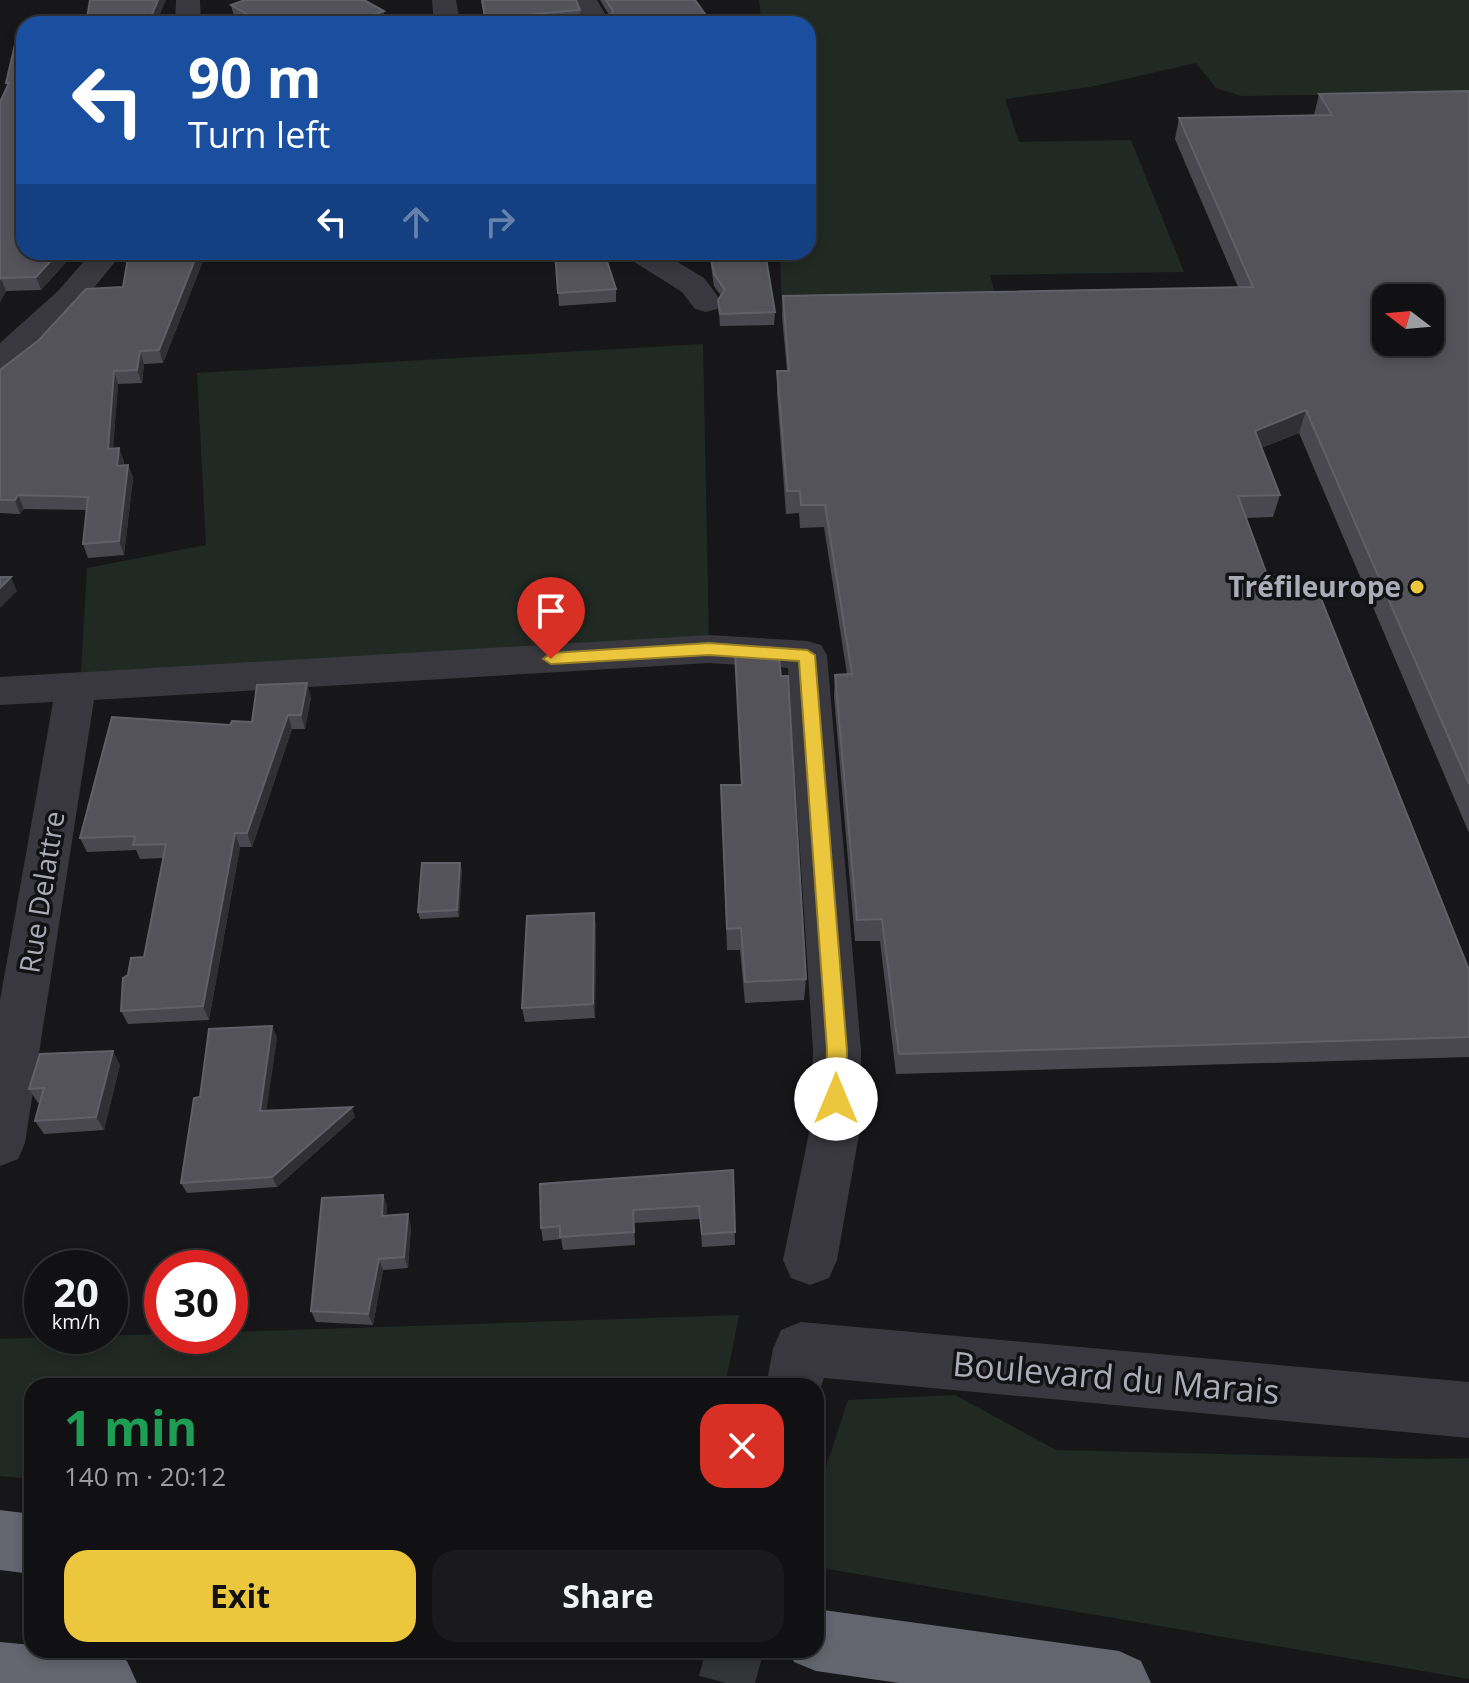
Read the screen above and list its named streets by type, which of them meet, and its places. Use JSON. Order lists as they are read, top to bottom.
{
  "streets": {
    "street": ["Rue Delattre", "Boulevard du Marais"]
  },
  "places": ["Tréfileurope"],
  "north": "left",
  "page": {
    "turn": ["90 m", "Turn left"],
    "speed": "20 km/h",
    "limit": "30",
    "heading": ["1 min", "140 m · 20:12"],
    "buttons": ["Exit", "Share"]
  }
}
